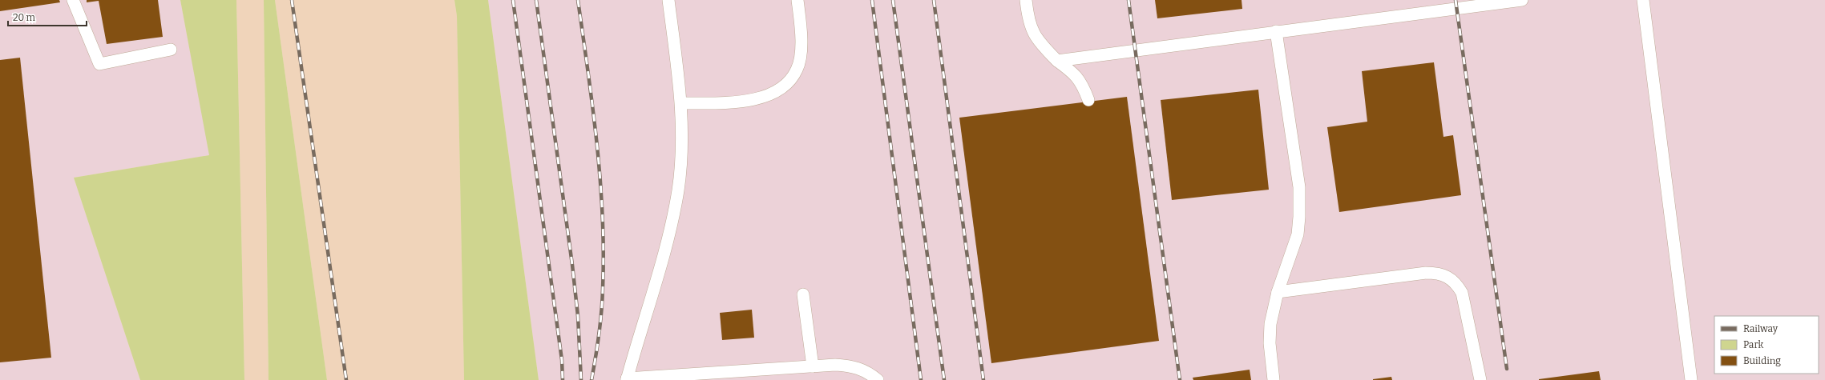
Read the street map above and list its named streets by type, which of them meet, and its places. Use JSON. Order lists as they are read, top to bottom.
{
  "legend": ["Railway", "Park", "Building"],
  "scale_bar": "20 m"
}
